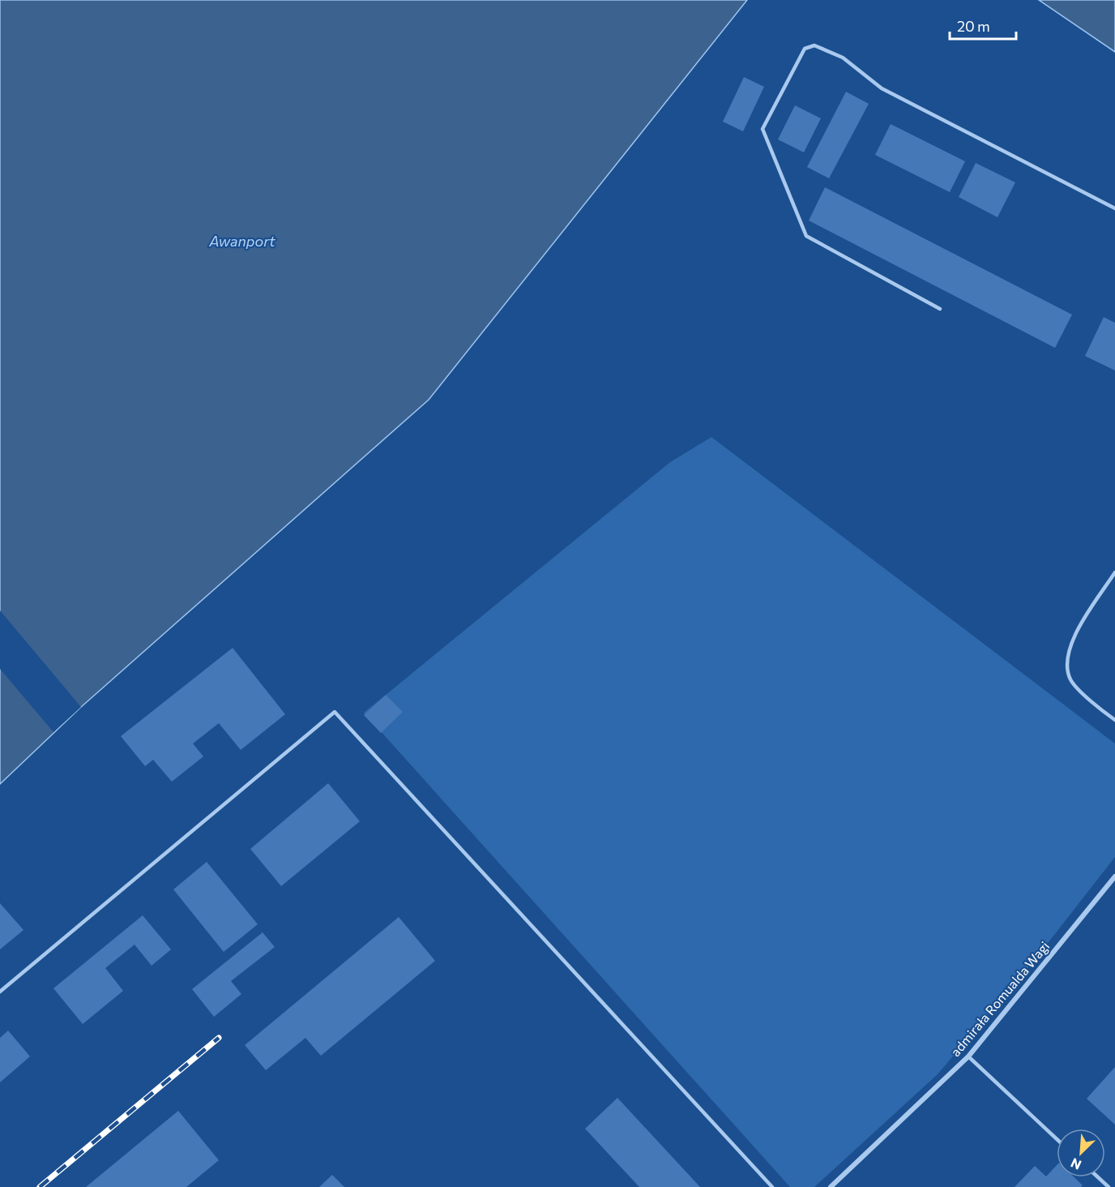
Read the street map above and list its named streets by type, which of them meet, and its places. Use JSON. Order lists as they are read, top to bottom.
{
  "streets": {
    "street": ["admirała Romualda Wagi"]
  },
  "water": ["Awanport"],
  "scale_bar": "20 m",
  "north": "bottom left"
}
